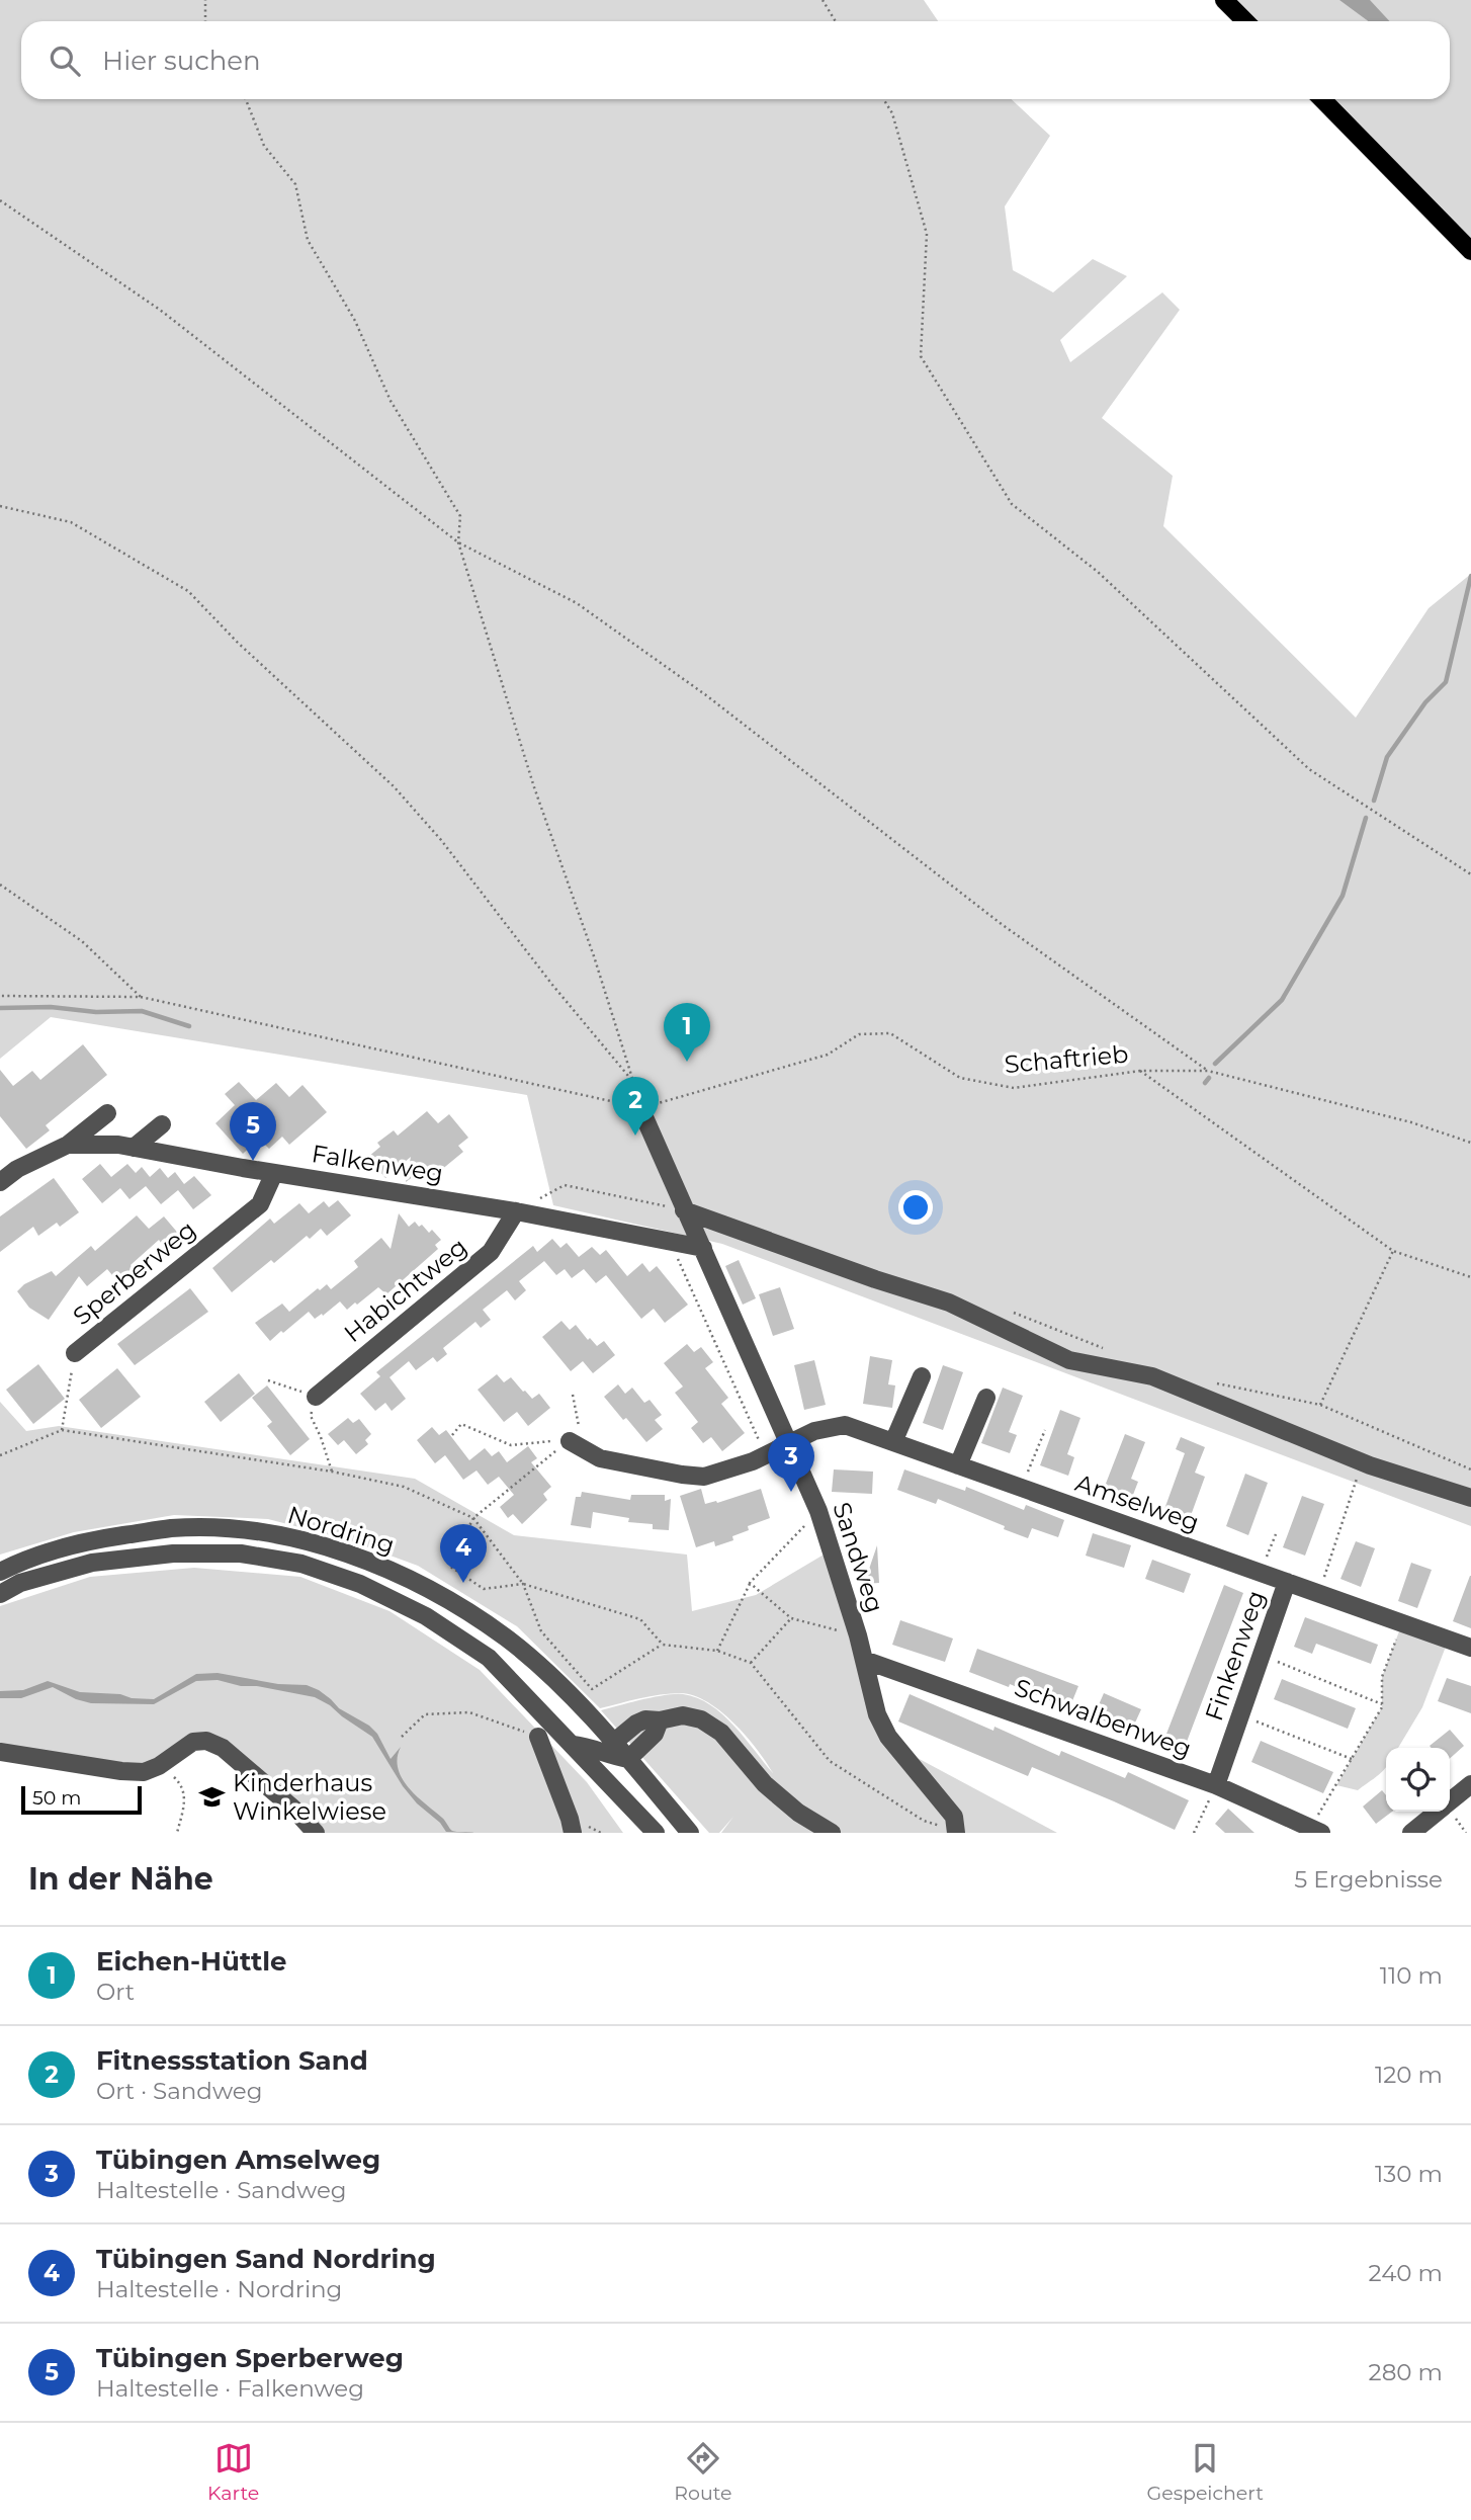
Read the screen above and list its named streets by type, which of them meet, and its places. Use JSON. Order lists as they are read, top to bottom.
{
  "streets": {
    "street": [
      "Falkenweg",
      "Sperberweg",
      "Habichtweg",
      "Amselweg",
      "Nordring",
      "Sandweg",
      "Finkenweg",
      "Schwalbenweg"
    ],
    "path": ["Schaftrieb"]
  },
  "crossings": [
    ["Schaftrieb", "Sandweg"],
    ["Falkenweg", "Sperberweg"],
    ["Falkenweg", "Habichtweg"],
    ["Falkenweg", "Sandweg"],
    ["Amselweg", "Sandweg"],
    ["Amselweg", "Finkenweg"],
    ["Sandweg", "Schwalbenweg"],
    ["Finkenweg", "Schwalbenweg"]
  ],
  "places": {
    "school or university": ["Kinderhaus Winkelwiese"]
  },
  "scale_bar": "50 m",
  "page": {
    "search": "Hier suchen",
    "pins": [
      "1",
      "2",
      "5",
      "3",
      "4"
    ],
    "scale": "50 m",
    "heading": ["In der Nähe", "5 Ergebnisse"],
    "list": [
      {
        "mark": "1",
        "name": "Eichen-Hüttle",
        "note": "Ort",
        "value": "110 m"
      },
      {
        "mark": "2",
        "name": "Fitnessstation Sand",
        "note": "Ort · Sandweg",
        "value": "120 m"
      },
      {
        "mark": "3",
        "name": "Tübingen Amselweg",
        "note": "Haltestelle · Sandweg",
        "value": "130 m"
      },
      {
        "mark": "4",
        "name": "Tübingen Sand Nordring",
        "note": "Haltestelle · Nordring",
        "value": "240 m"
      },
      {
        "mark": "5",
        "name": "Tübingen Sperberweg",
        "note": "Haltestelle · Falkenweg",
        "value": "280 m"
      }
    ],
    "nav": ["Karte", "Route", "Gespeichert"]
  }
}
